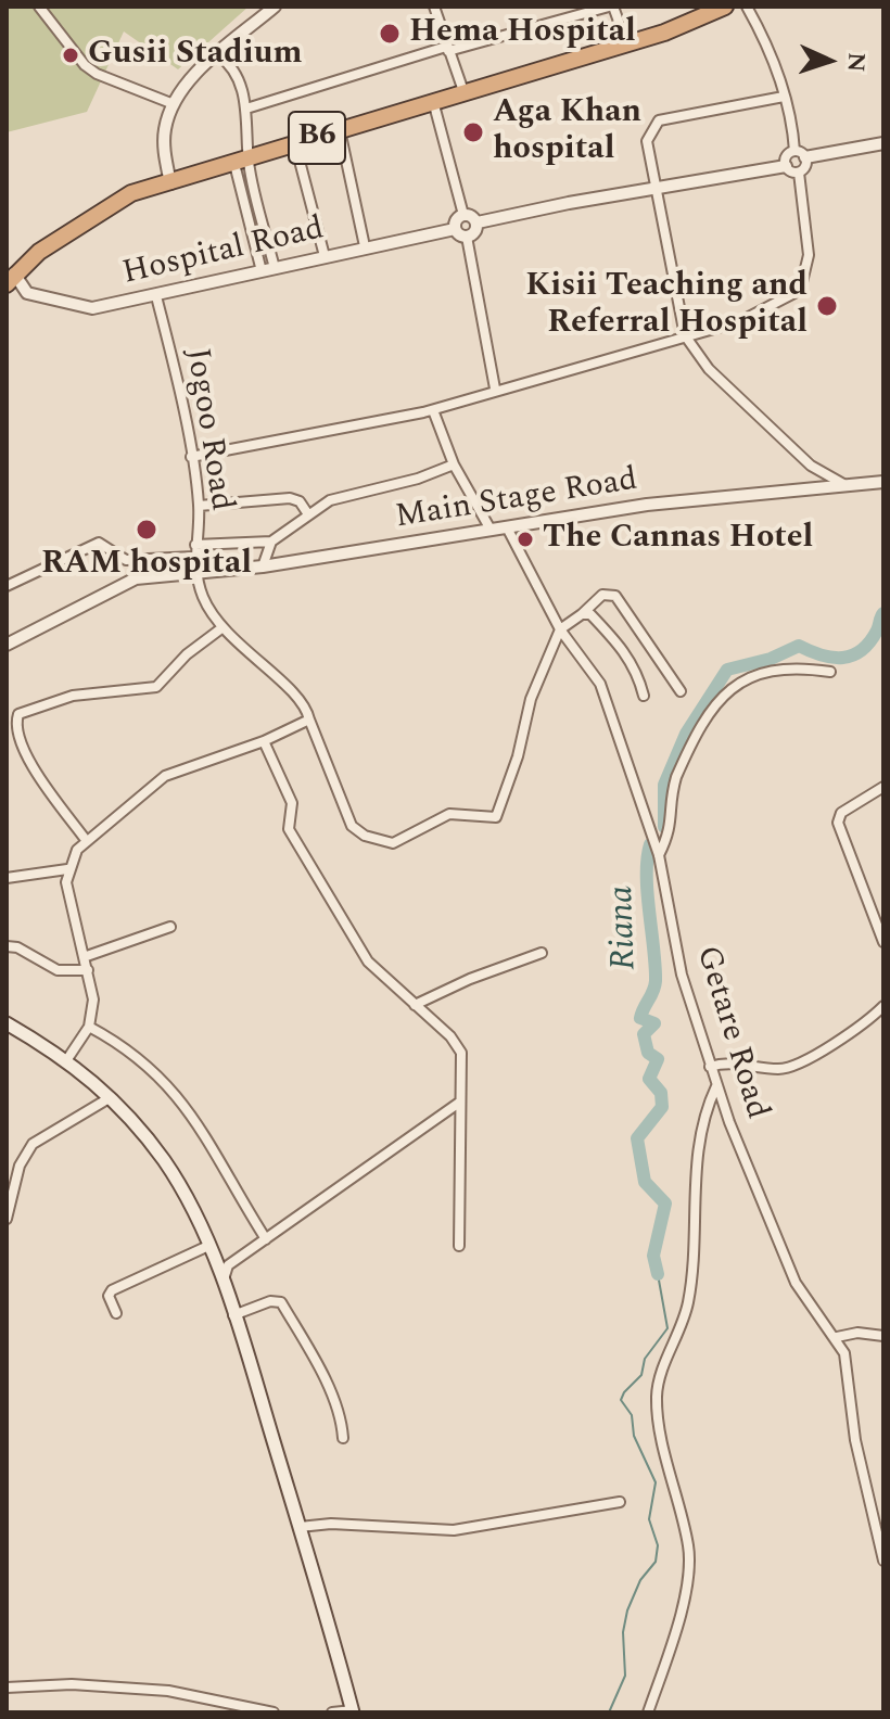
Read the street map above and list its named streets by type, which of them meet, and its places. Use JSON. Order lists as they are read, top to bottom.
{
  "streets": {
    "highway": ["B6"],
    "street": [
      "Hospital Road",
      "Jogoo Road",
      "Main Stage Road",
      "Getare Road"
    ]
  },
  "crossings": [
    ["B6", "Hospital Road"],
    ["Hospital Road", "Jogoo Road"],
    ["Jogoo Road", "Main Stage Road"],
    ["Jogoo Road", "Getare Road"],
    ["Main Stage Road", "Getare Road"]
  ],
  "water": ["Riana"],
  "places": [
    "Hema Hospital",
    "Gusii Stadium",
    "Aga Khan hospital",
    "Kisii Teaching and Referral Hospital",
    "RAM hospital",
    "The Cannas Hotel"
  ],
  "north": "right"
}
